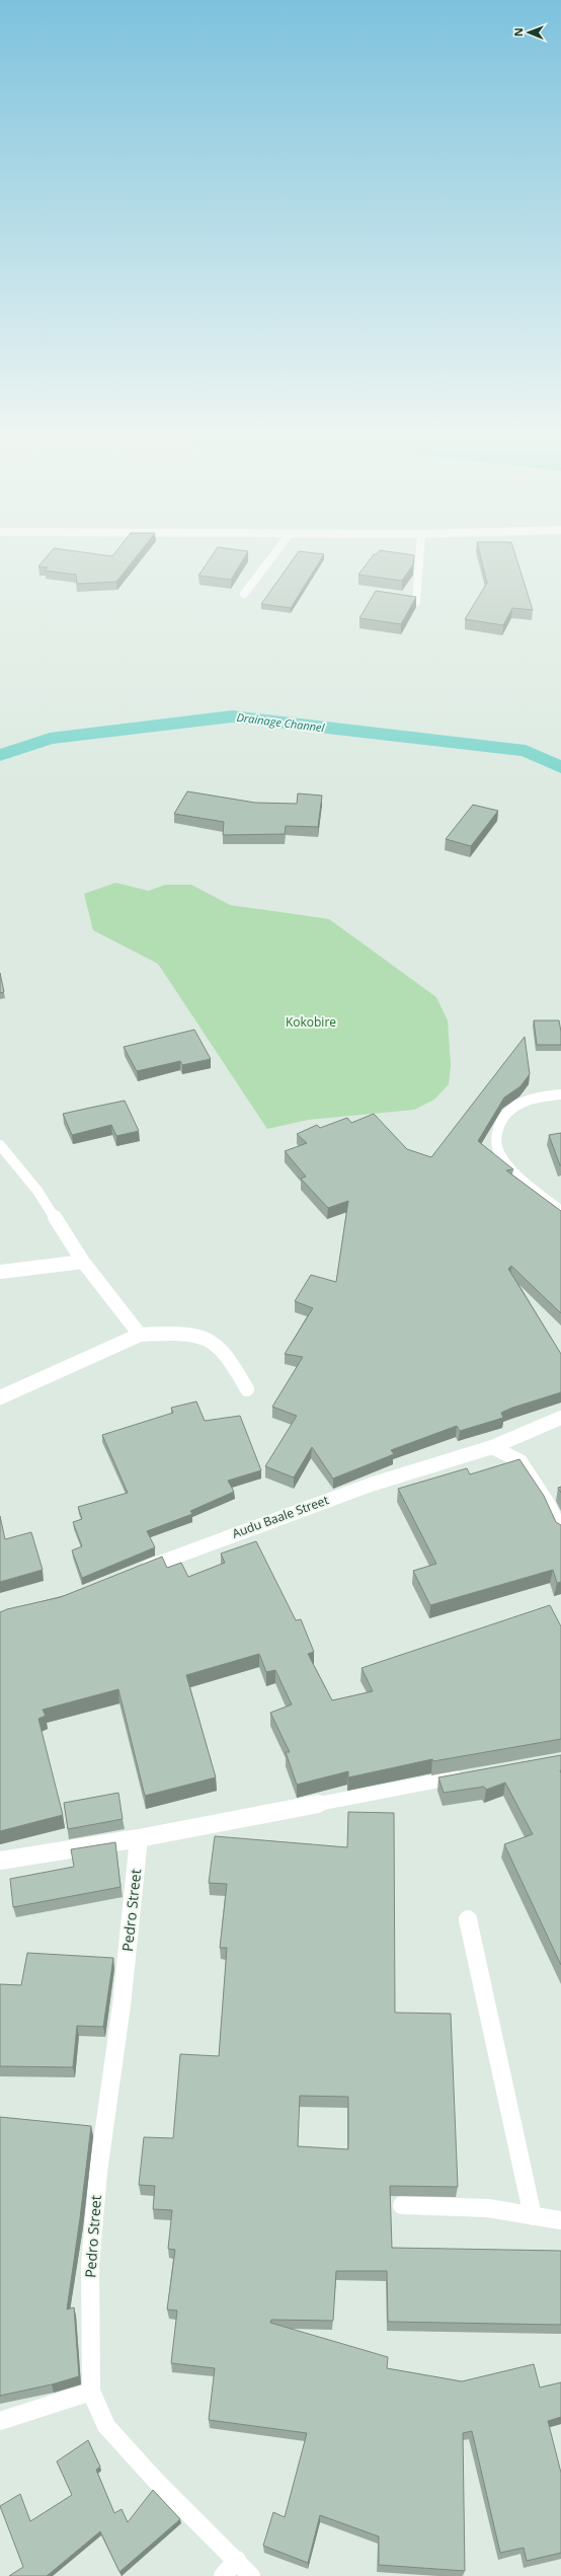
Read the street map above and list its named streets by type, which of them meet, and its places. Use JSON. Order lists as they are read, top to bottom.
{
  "streets": {
    "street": ["Audu Baale Street", "Pedro Street"]
  },
  "water": ["Drainage Channel"],
  "parks": ["Kokobire"],
  "north": "left"
}
